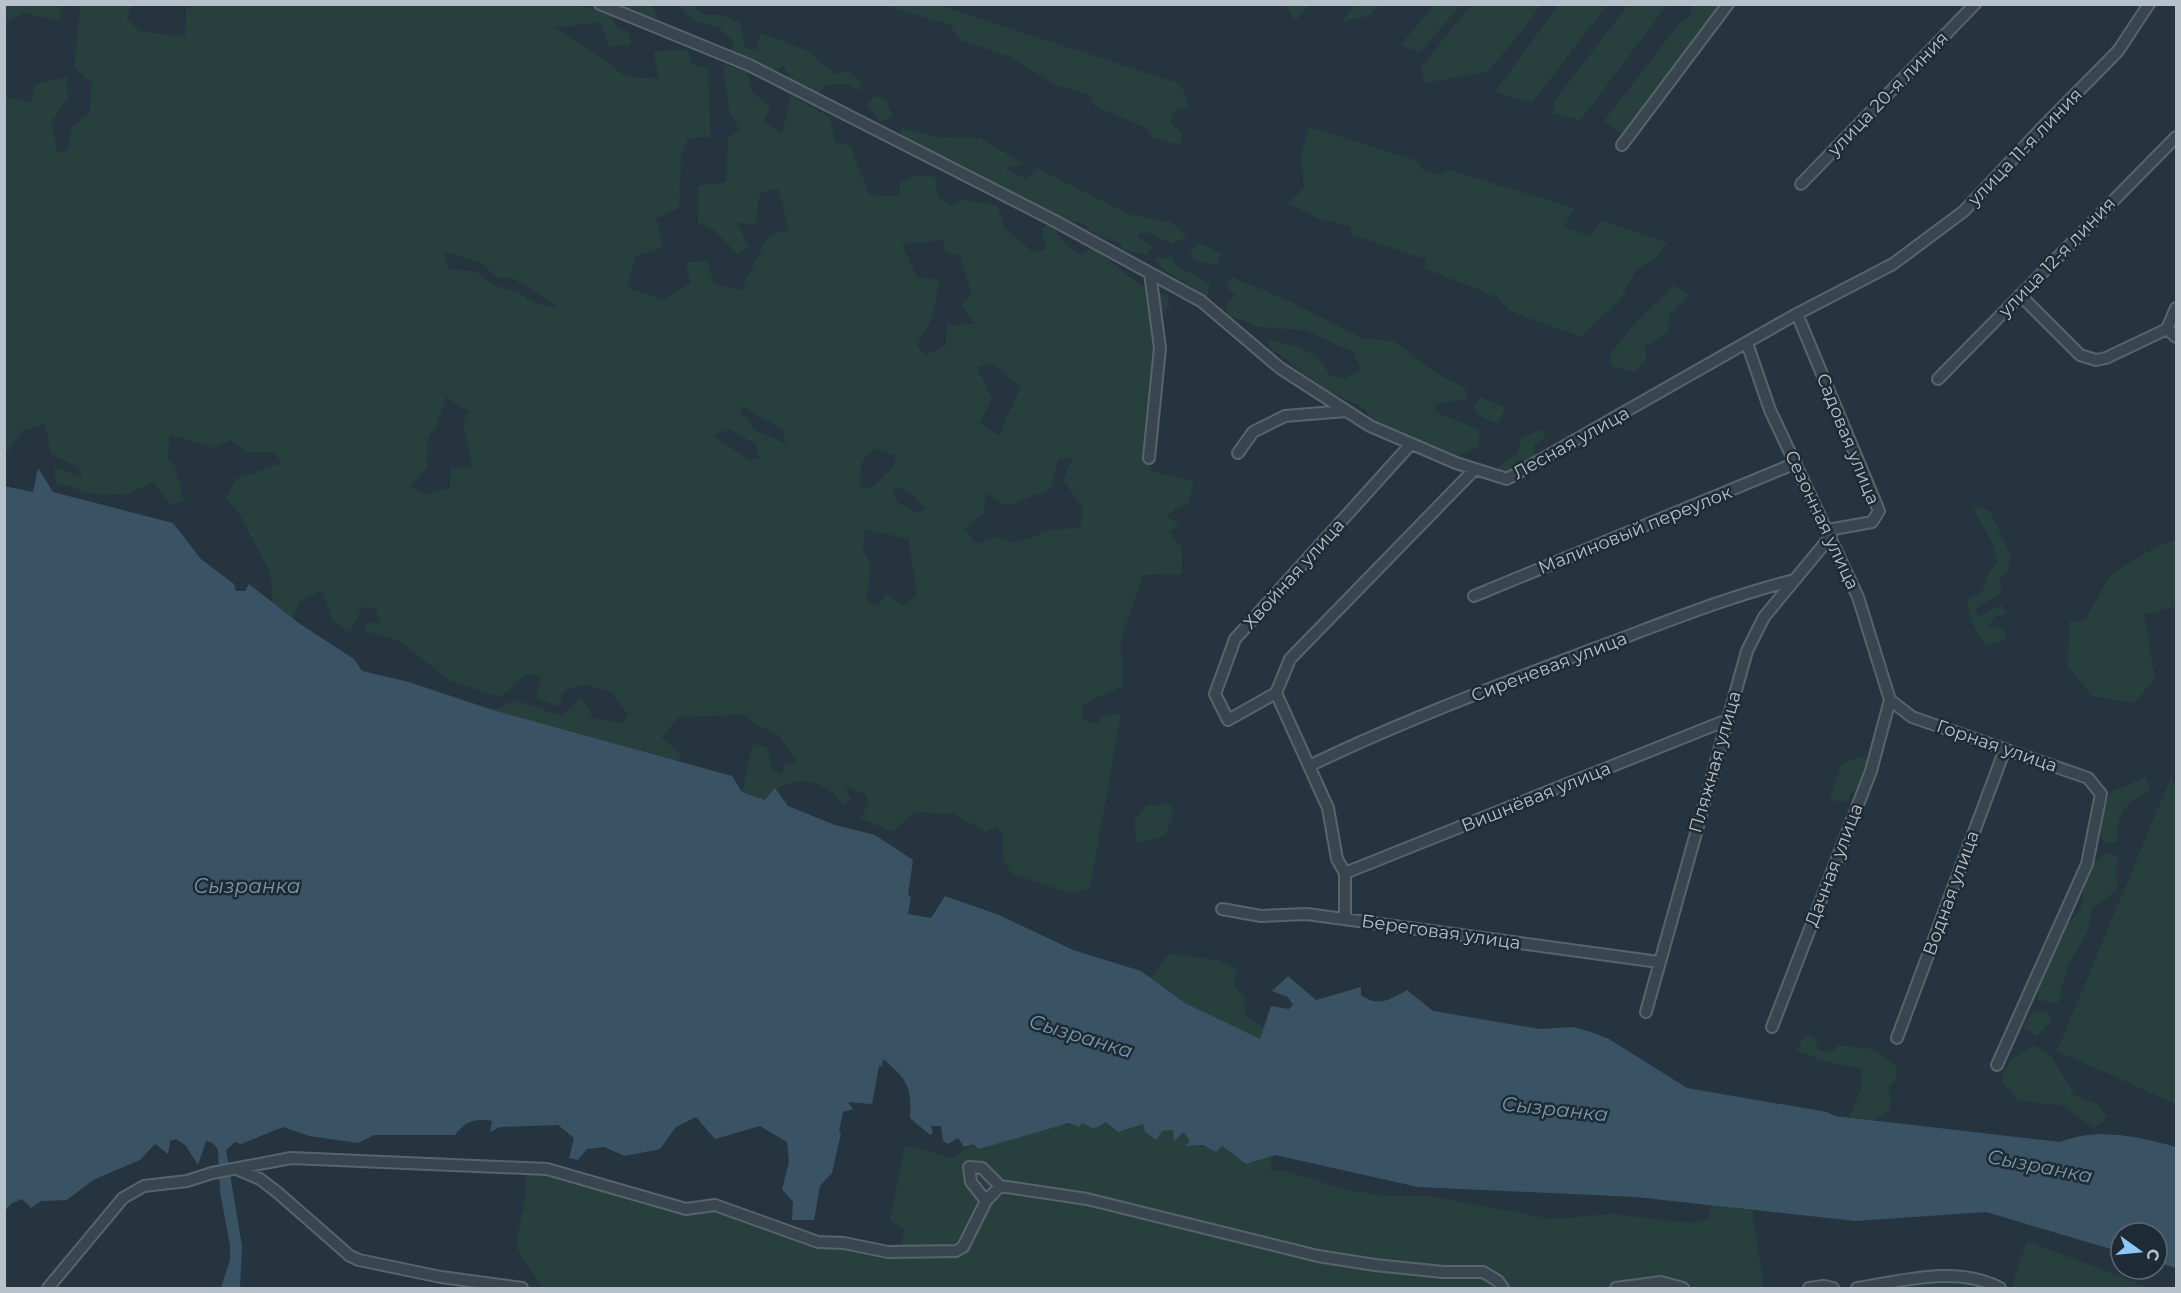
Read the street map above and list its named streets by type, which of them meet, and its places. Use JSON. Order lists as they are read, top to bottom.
{
  "streets": {
    "street": [
      "улица 20-я линия",
      "улица 11-я линия",
      "улица 12-я линия",
      "Садовая улица",
      "Лесная улица",
      "Сезонная улица",
      "Малиновый переулок",
      "Хвойная улица",
      "Сиреневая улица",
      "Горная улица",
      "Пляжная улица",
      "Вишнёвая улица",
      "Дачная улица",
      "Водная улица",
      "Береговая улица"
    ]
  },
  "crossings": [
    ["улица 11-я линия", "Лесная улица"],
    ["Садовая улица", "Лесная улица"],
    ["Садовая улица", "Сезонная улица"],
    ["Садовая улица", "Пляжная улица"],
    ["Лесная улица", "Сезонная улица"],
    ["Лесная улица", "Хвойная улица"],
    ["Сезонная улица", "Малиновый переулок"],
    ["Сезонная улица", "Горная улица"],
    ["Сезонная улица", "Пляжная улица"],
    ["Сезонная улица", "Дачная улица"],
    ["Сиреневая улица", "Пляжная улица"],
    ["Горная улица", "Дачная улица"],
    ["Горная улица", "Водная улица"],
    ["Пляжная улица", "Вишнёвая улица"],
    ["Пляжная улица", "Береговая улица"]
  ],
  "water": ["Сызранка"],
  "north": "right"
}
